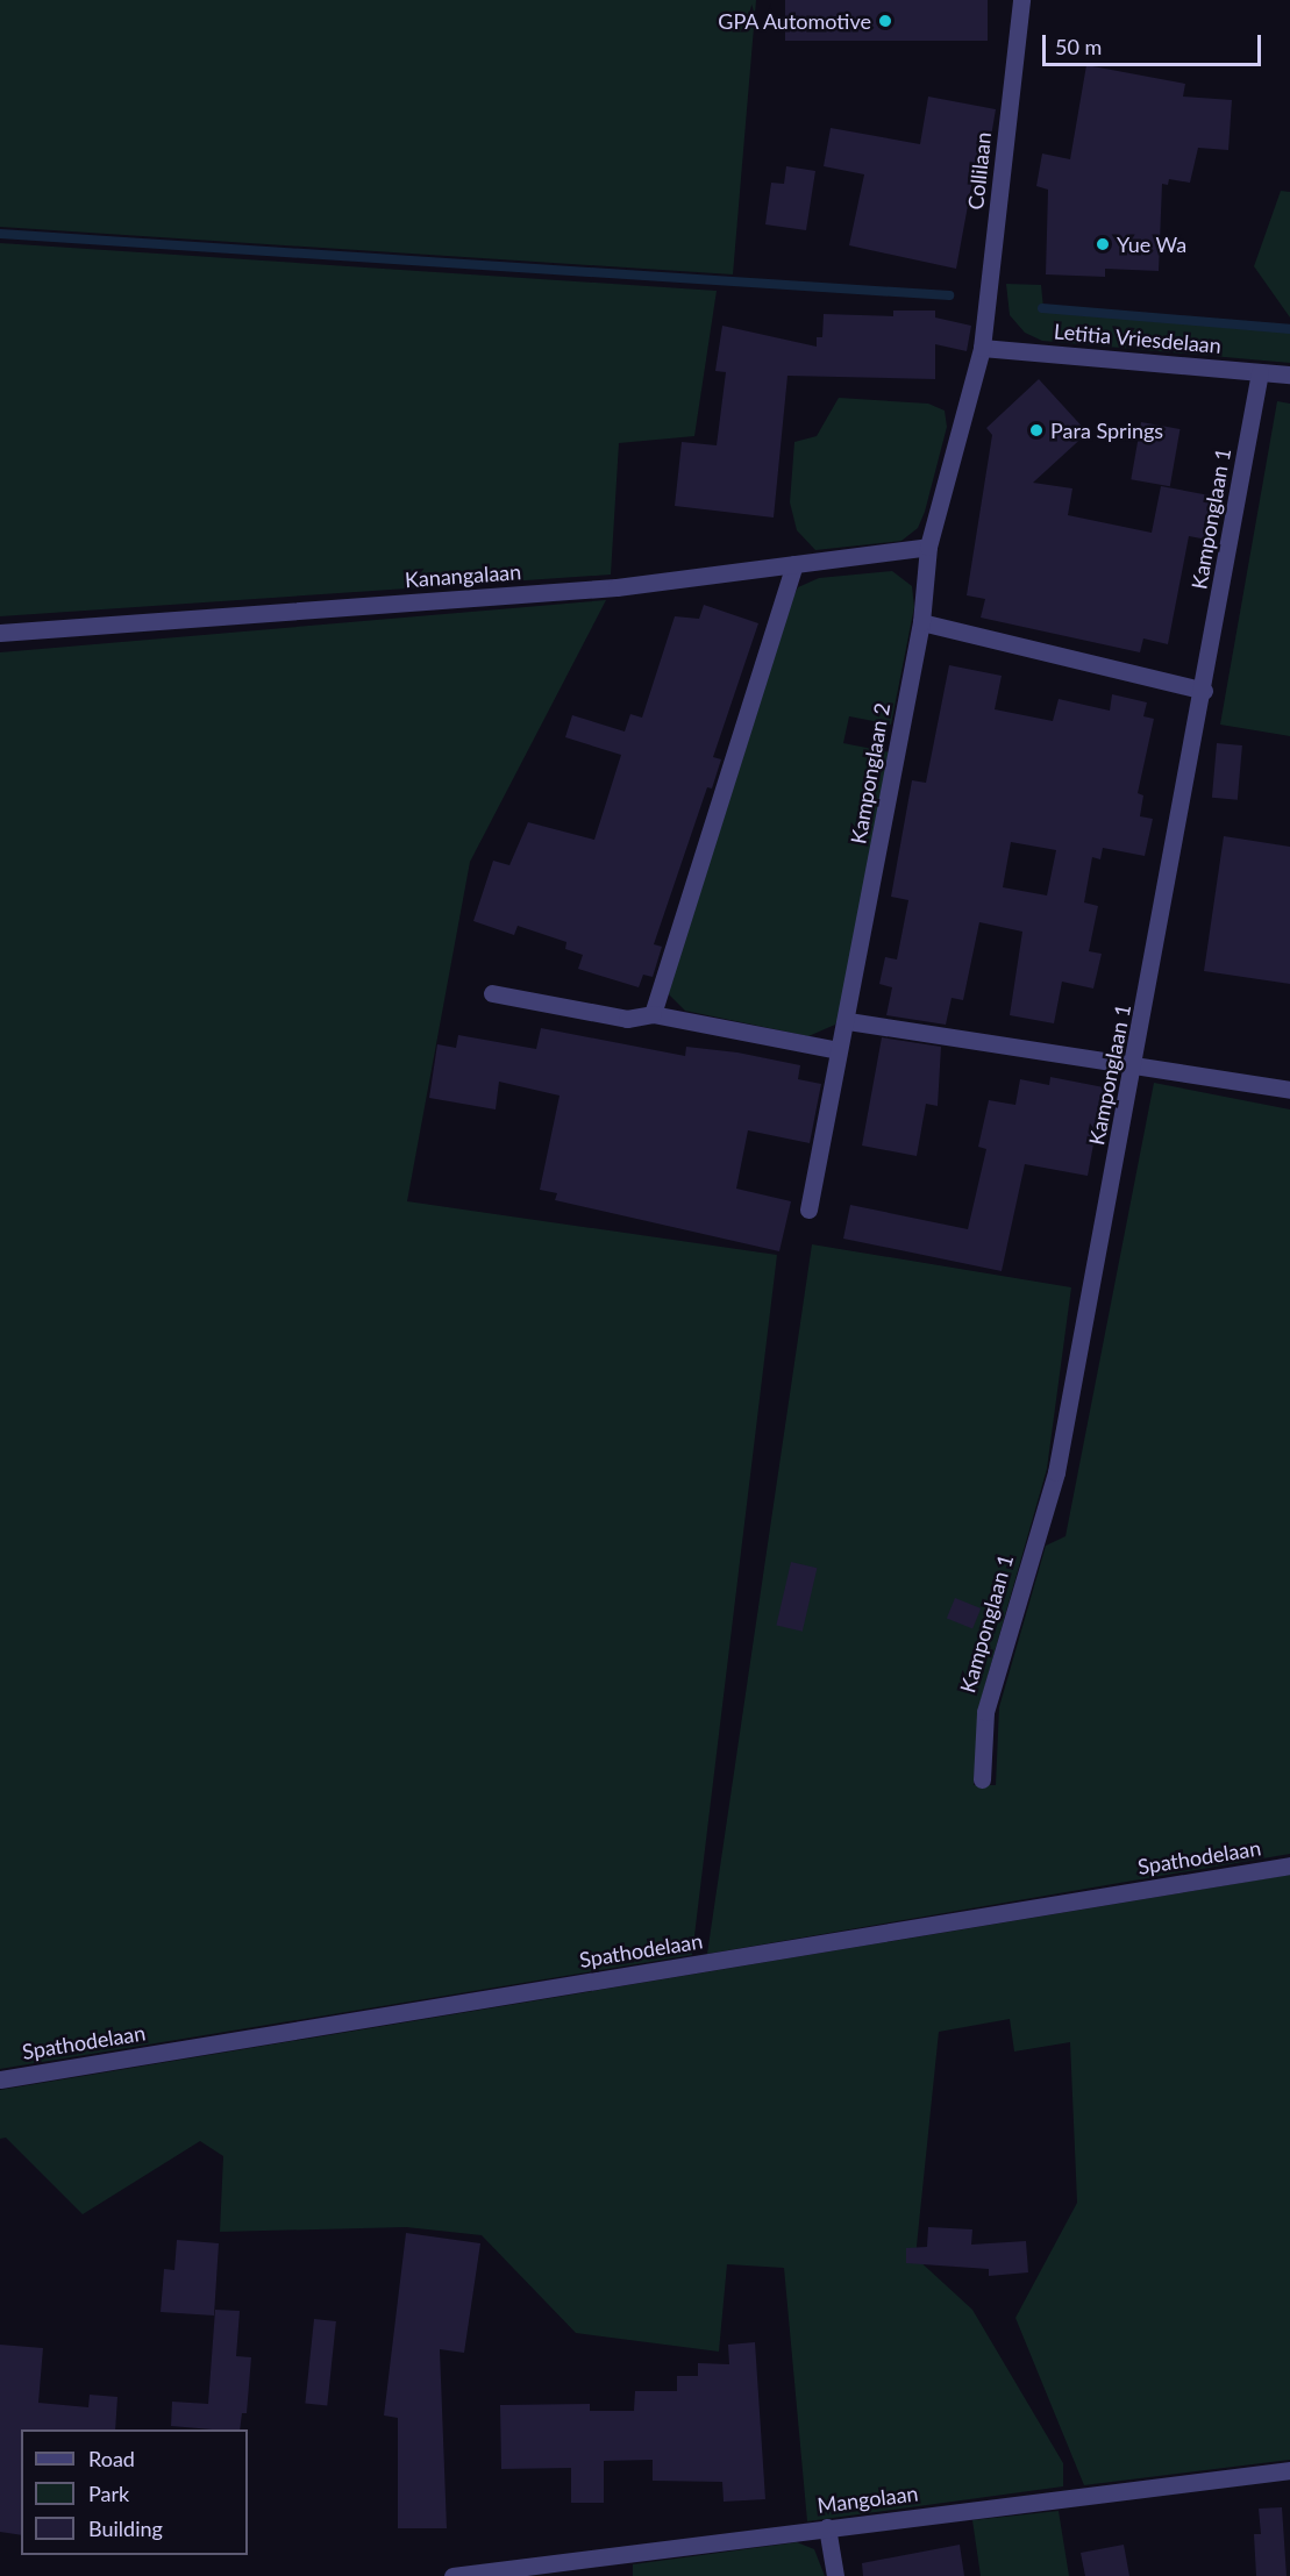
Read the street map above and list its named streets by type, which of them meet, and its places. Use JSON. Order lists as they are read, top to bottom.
{
  "streets": {
    "street": [
      "Collilaan",
      "Letitia Vriesdelaan",
      "Kamponglaan 1",
      "Kanangalaan",
      "Kamponglaan 2",
      "Spathodelaan",
      "Mangolaan"
    ]
  },
  "crossings": [
    ["Collilaan", "Letitia Vriesdelaan"],
    ["Collilaan", "Kamponglaan 2"],
    ["Letitia Vriesdelaan", "Kamponglaan 1"],
    ["Letitia Vriesdelaan", "Kamponglaan 2"],
    ["Kanangalaan", "Kamponglaan 2"]
  ],
  "places": ["GPA Automotive", "Yue Wa", "Para Springs"],
  "legend": ["Road", "Park", "Building"],
  "scale_bar": "50 m"
}
